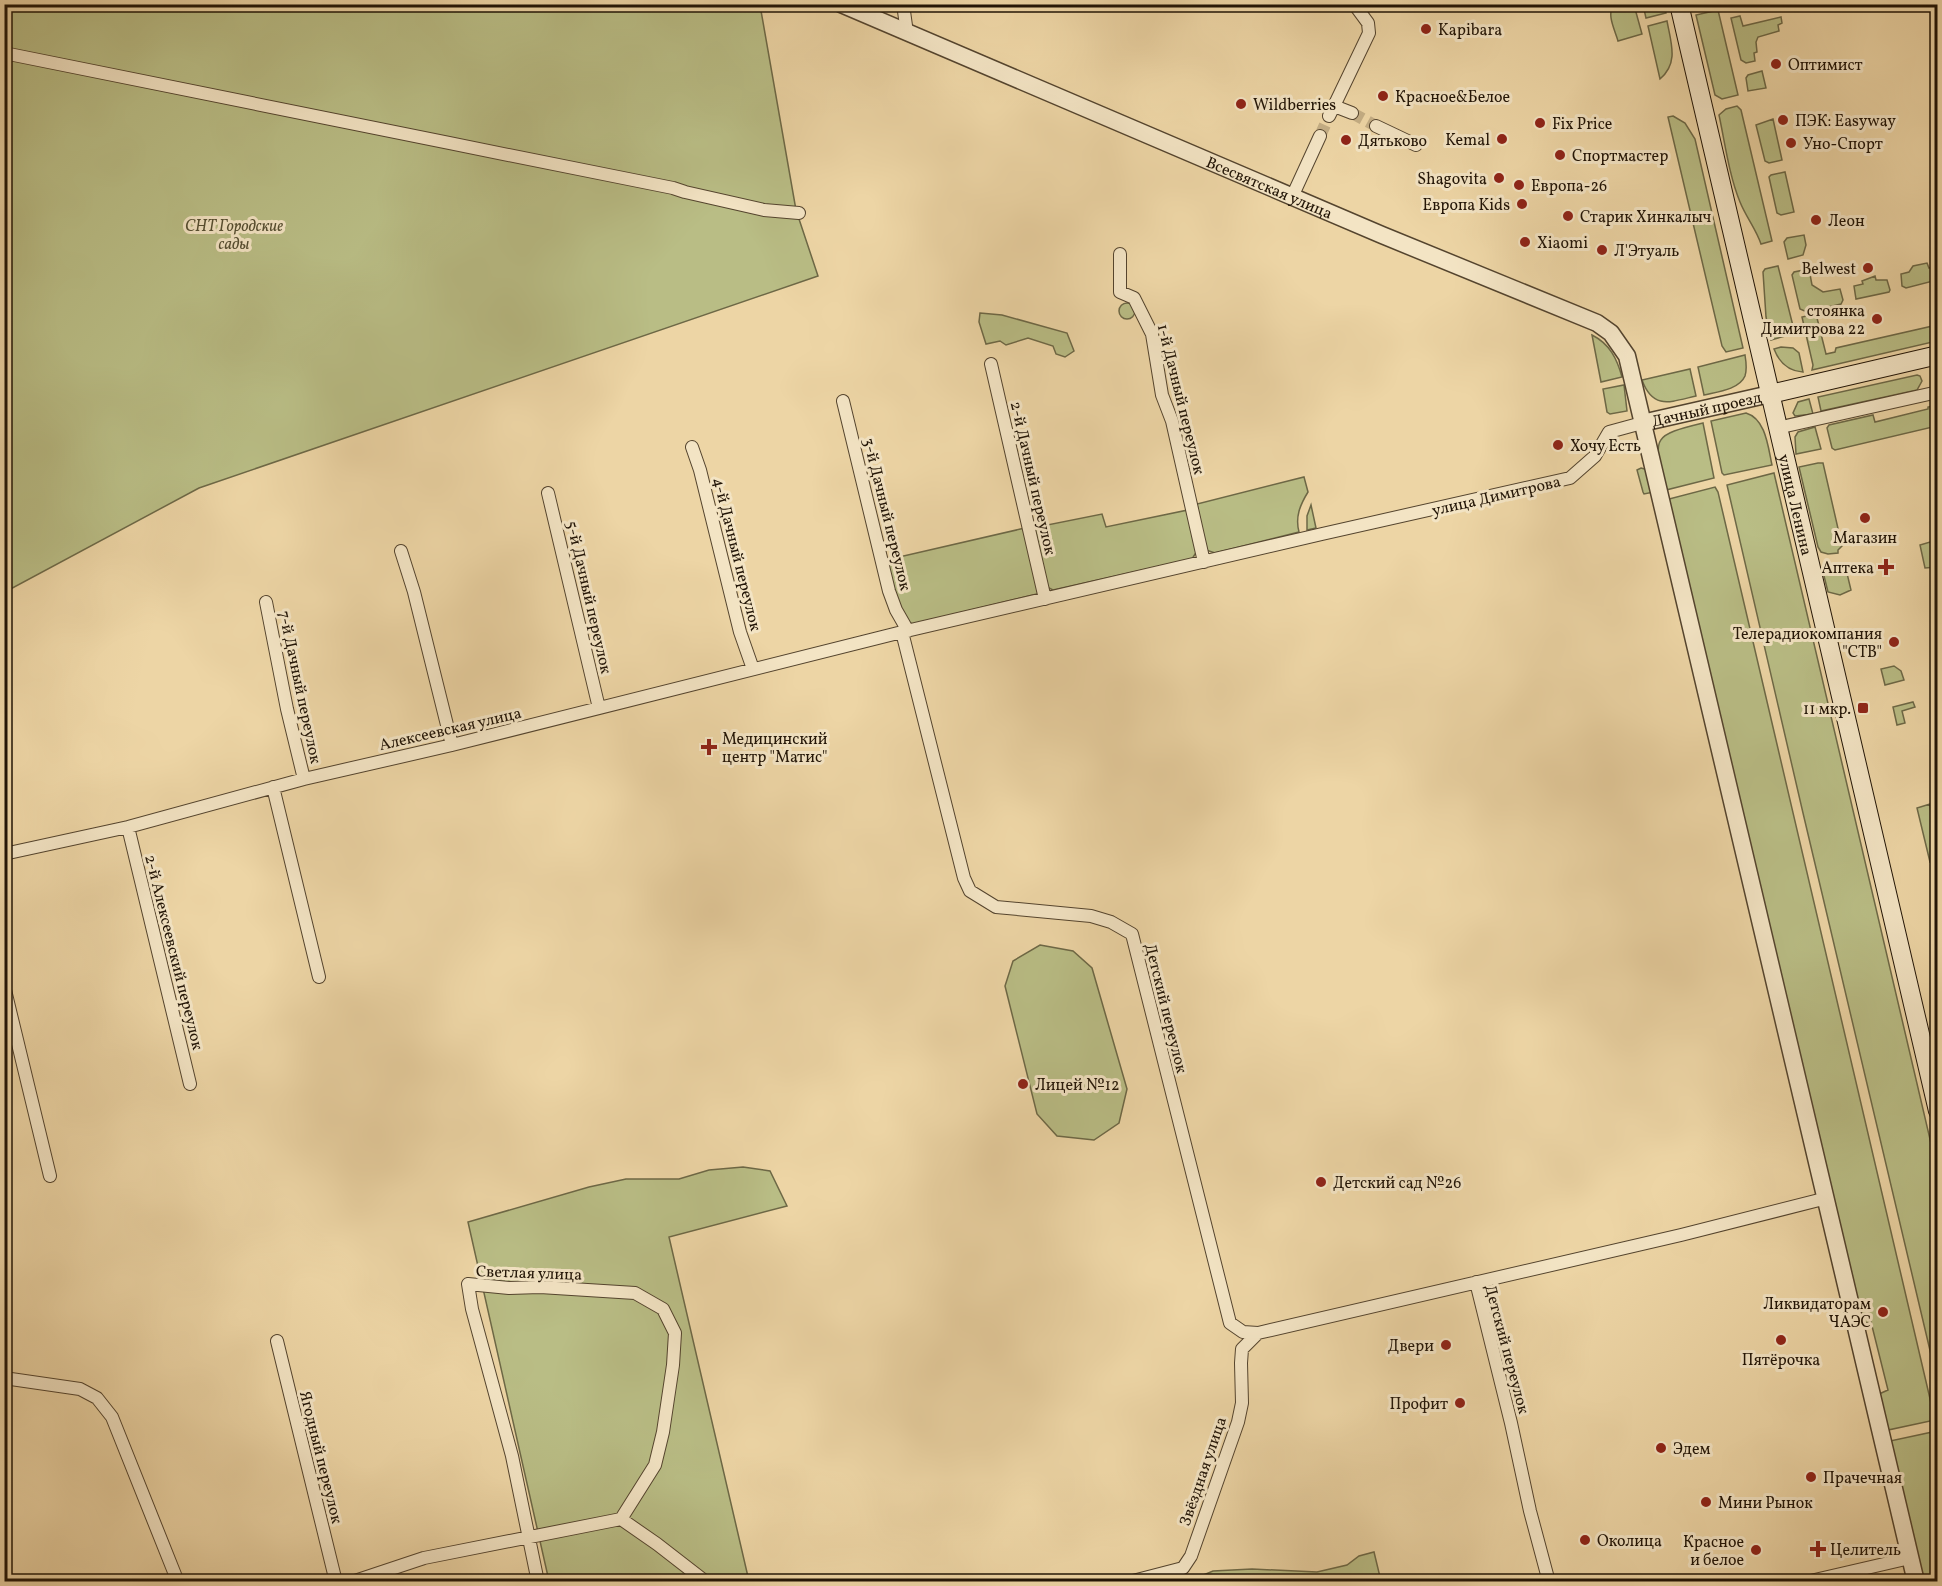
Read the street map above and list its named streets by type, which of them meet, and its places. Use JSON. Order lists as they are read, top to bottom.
{
  "streets": {
    "main road": ["улица Ленина"],
    "street": [
      "Всесвятская улица",
      "1-й Дачный переулок",
      "Дачный проезд",
      "2-й Дачный переулок",
      "улица Димитрова",
      "3-й Дачный переулок",
      "4-й Дачный переулок",
      "5-й Дачный переулок",
      "7-й Дачный переулок",
      "Алексеевская улица",
      "2-й Алексеевский переулок",
      "Детский переулок",
      "Светлая улица",
      "Ягодный переулок",
      "Звёздная улица"
    ]
  },
  "crossings": [
    ["Всесвятская улица", "Дачный проезд"],
    ["Всесвятская улица", "улица Димитрова"],
    ["1-й Дачный переулок", "улица Димитрова"],
    ["Дачный проезд", "улица Димитрова"],
    ["Дачный проезд", "улица Ленина"],
    ["3-й Дачный переулок", "Алексеевская улица"],
    ["3-й Дачный переулок", "Детский переулок"],
    ["4-й Дачный переулок", "Алексеевская улица"],
    ["5-й Дачный переулок", "Алексеевская улица"],
    ["7-й Дачный переулок", "Алексеевская улица"],
    ["Алексеевская улица", "2-й Алексеевский переулок"],
    ["Алексеевская улица", "Детский переулок"],
    ["Детский переулок", "Звёздная улица"]
  ],
  "parks": ["СНТ Городские сады"],
  "places": {
    "other": [
      "Kapibara",
      "Оптимист",
      "Красное&Белое",
      "Wildberries",
      "ПЭК: Easyway",
      "Fix Price",
      "Kemal",
      "Дятьково",
      "Уно-Спорт",
      "Спортмастер",
      "Shagovita",
      "Европа-26",
      "Европа Kids",
      "Старик Хинкалыч",
      "Леон",
      "Xiaomi",
      "Л'Этуаль",
      "Belwest",
      "стоянка Димитрова 22",
      "Хочу Есть",
      "Магазин",
      "Телерадиокомпания \"СТВ\"",
      "Лицей №12",
      "Детский сад №26",
      "Ликвидаторам ЧАЭС",
      "Пятёрочка",
      "Двери",
      "Профит",
      "Эдем",
      "Прачечная",
      "Мини Рынок",
      "Околица",
      "Красное и белое"
    ],
    "health": ["Аптека", "Медицинский центр \"Матис\"", "Целитель"],
    "transit": ["11 мкр."]
  }
}
